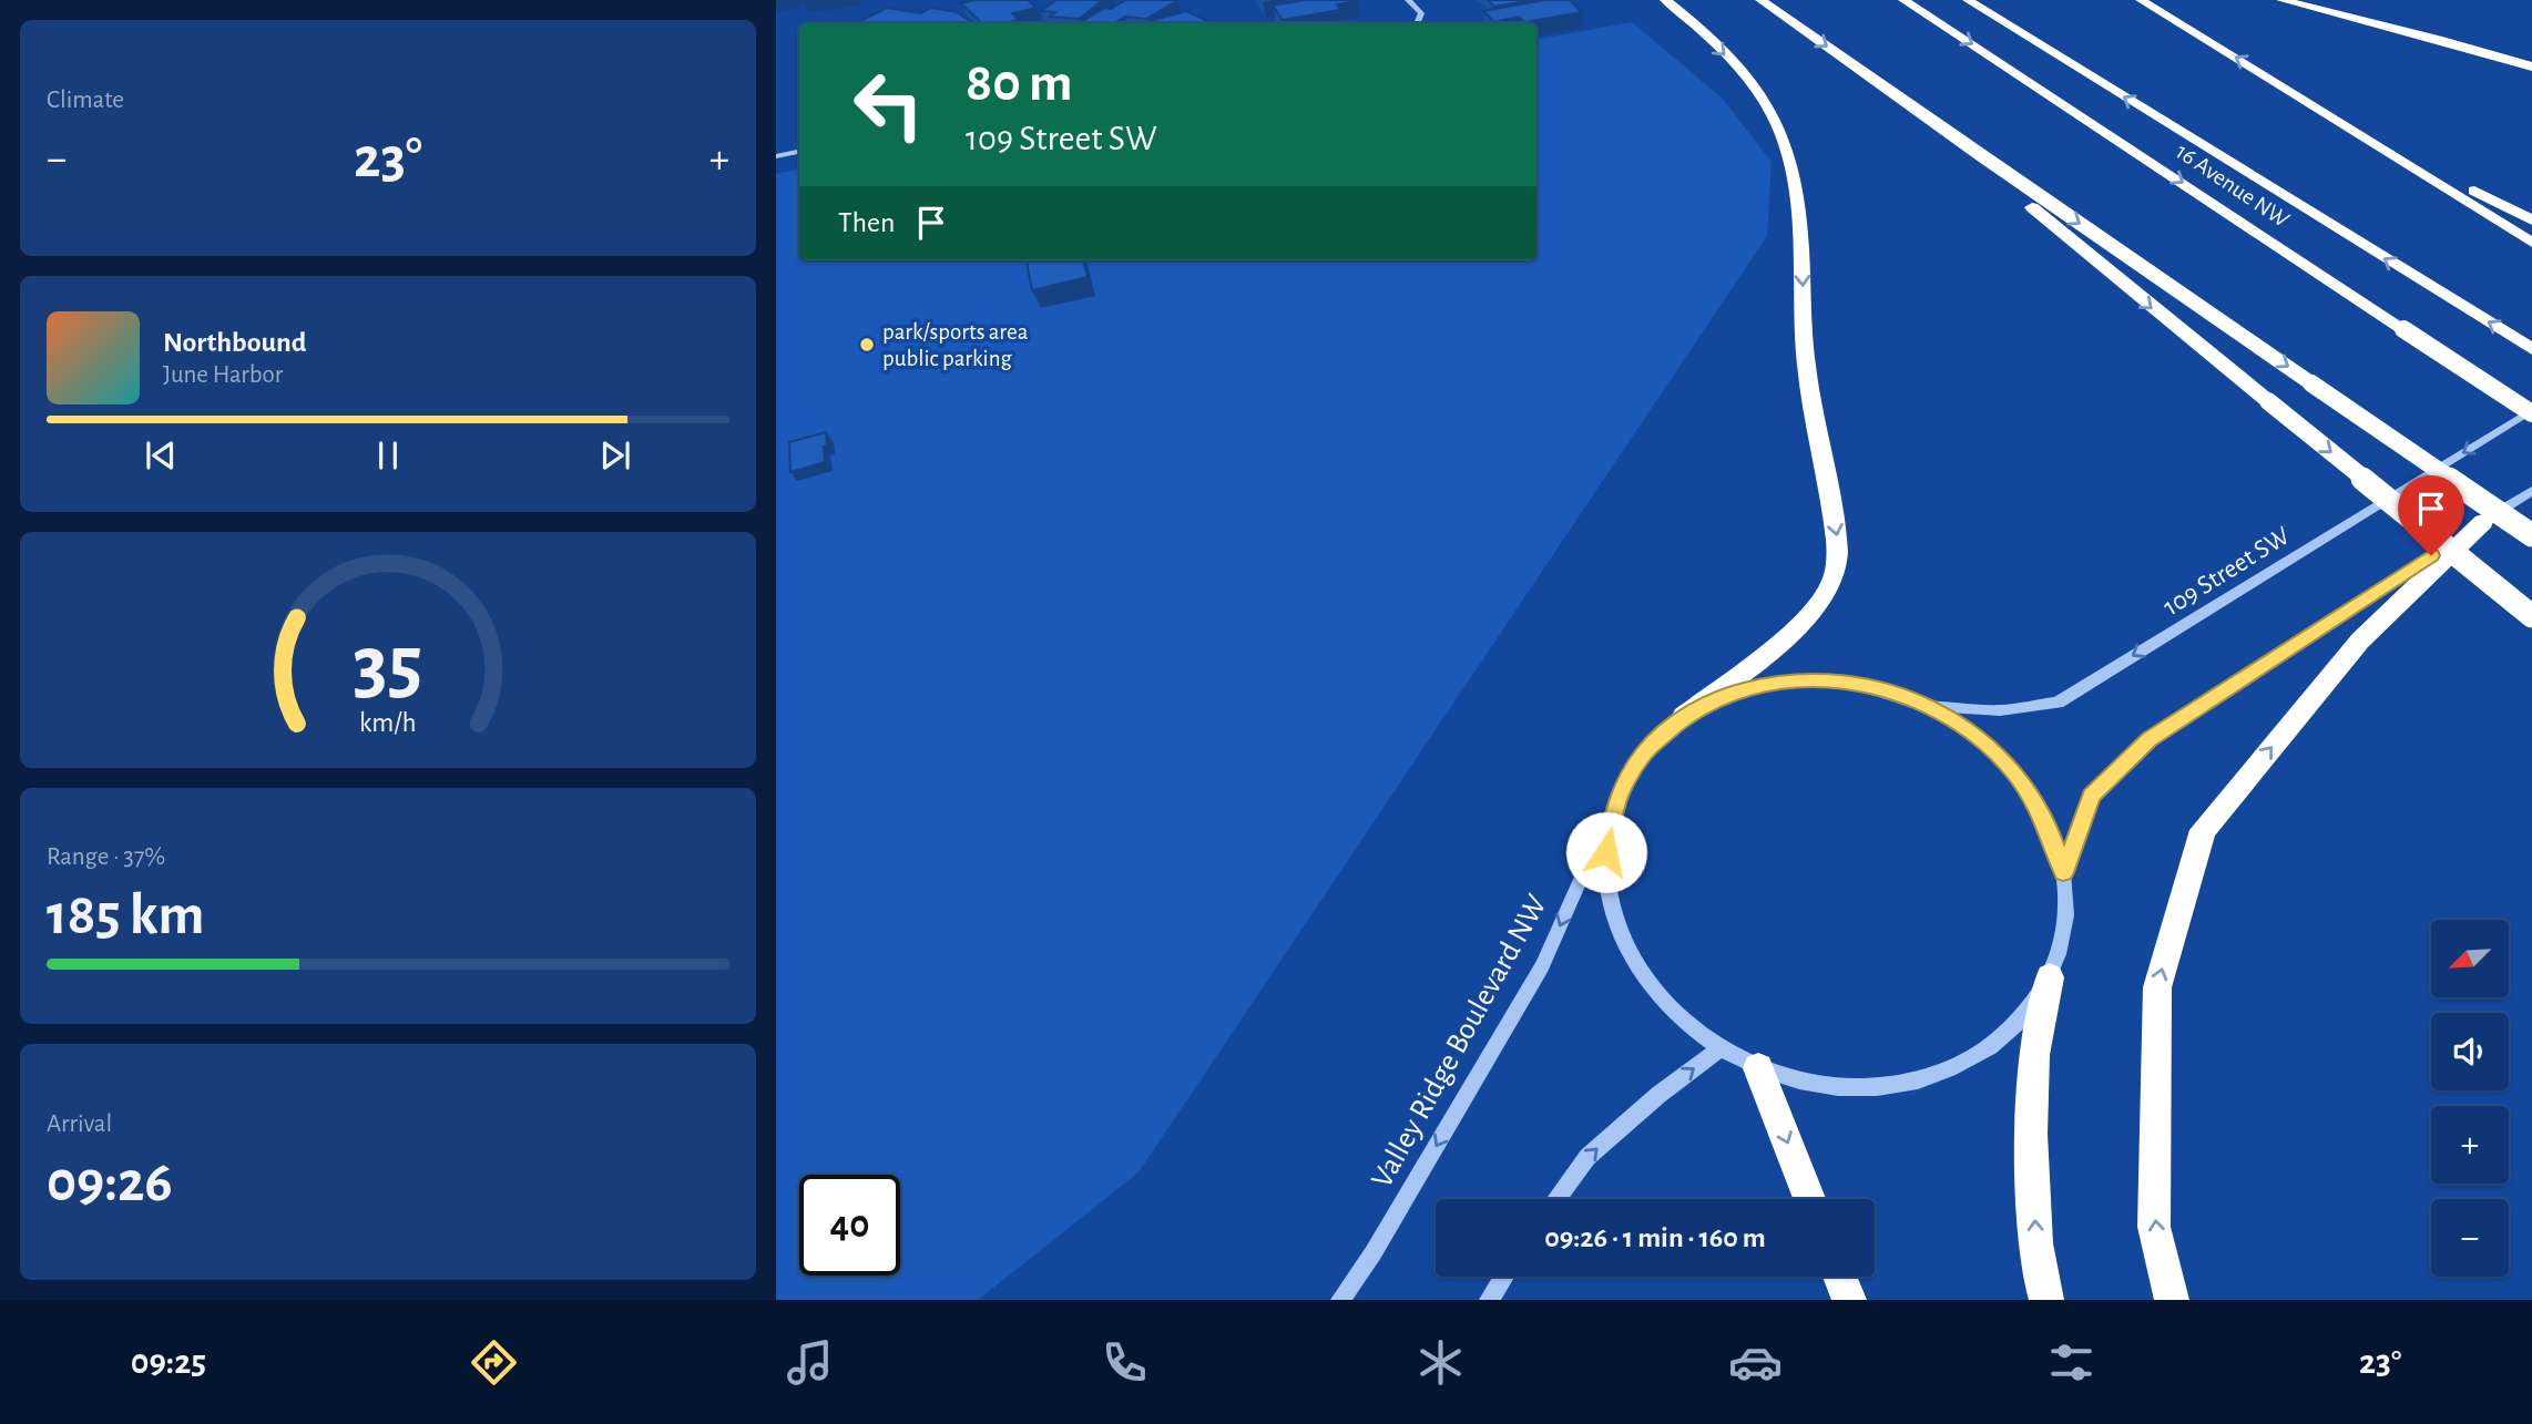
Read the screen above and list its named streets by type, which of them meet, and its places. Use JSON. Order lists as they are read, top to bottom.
{
  "streets": {
    "highway": ["16 Avenue NW"],
    "street": ["109 Street SW", "Valley Ridge Boulevard NW"]
  },
  "crossings": [
    ["16 Avenue NW", "109 Street SW"]
  ],
  "one_way": ["Valley Ridge Boulevard NW"],
  "places": ["park/sports area public parking"],
  "north": "bottom left",
  "page": {
    "tile": [
      "Climate",
      ["Range · 37%", "185 km"],
      ["Arrival", "09:26"]
    ],
    "turn": ["80 m", "109 Street SW"],
    "heat": ["−", "23°", "+"],
    "then": "Then",
    "song": ["Northbound", "June Harbor"],
    "map_buttons": ["+", "−"],
    "limit": "40",
    "trip": "09:26 · 1 min · 160 m",
    "tabs": ["09:25", "23°"],
    "gauge": ["35", "km/h"]
  }
}
